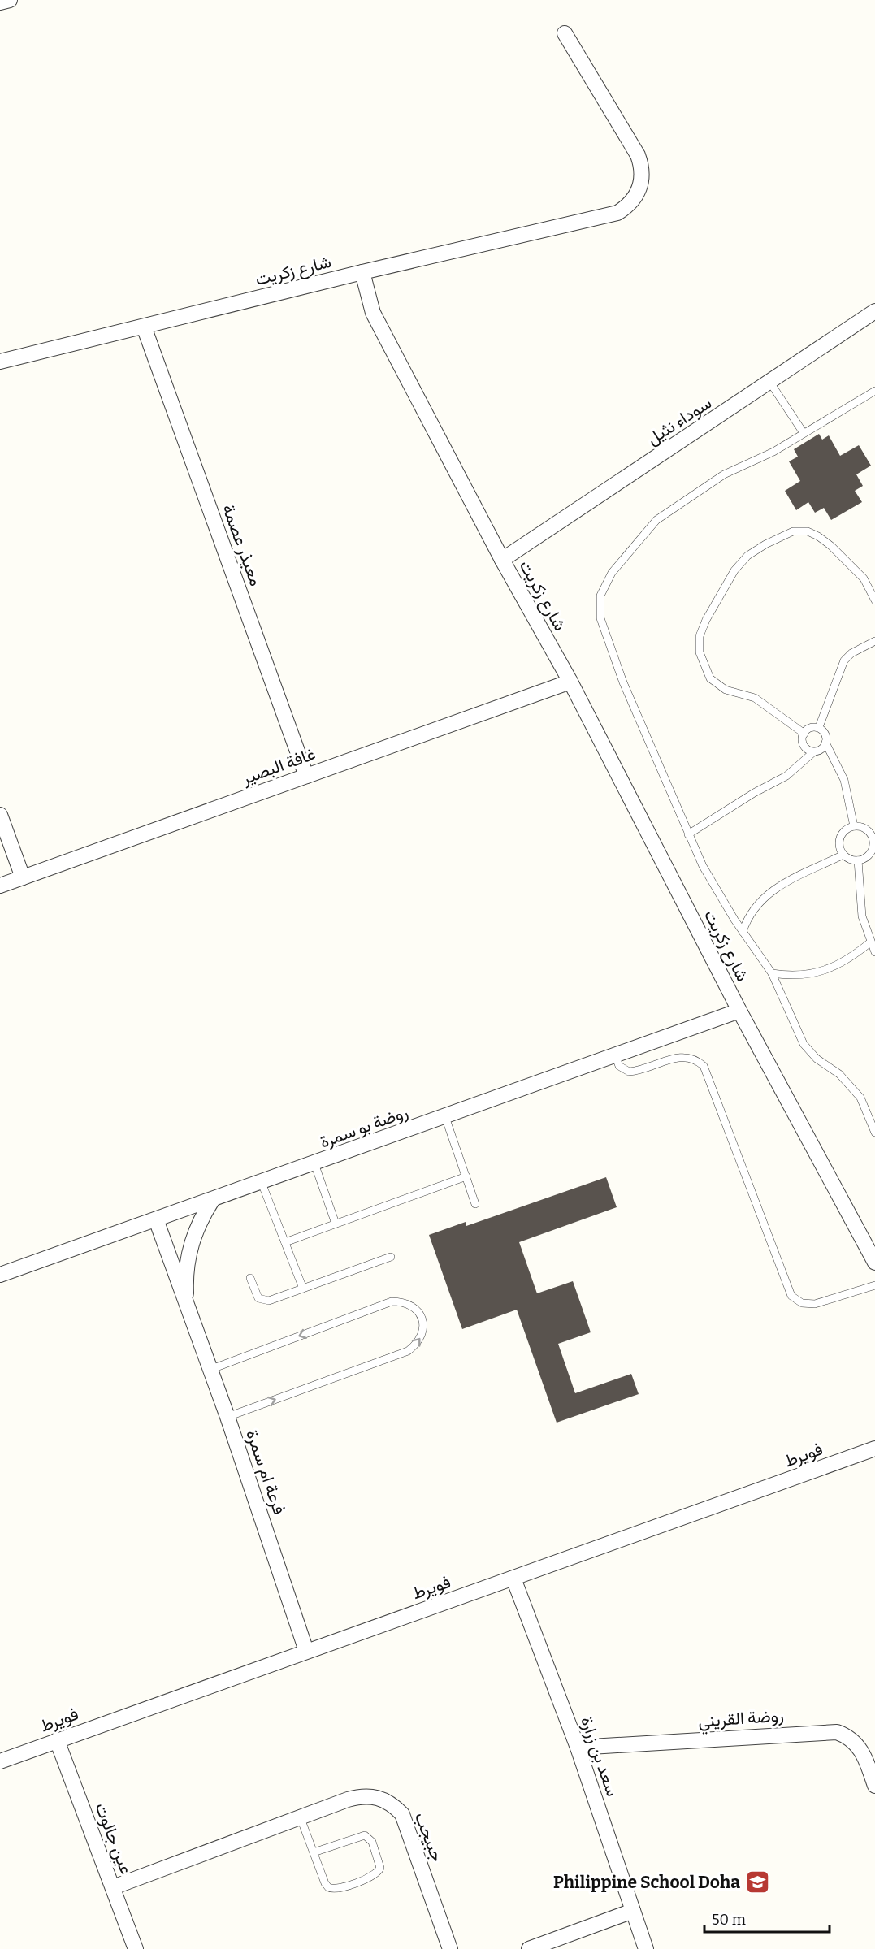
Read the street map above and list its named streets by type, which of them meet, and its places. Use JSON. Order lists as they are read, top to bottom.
{
  "streets": {
    "street": [
      "شارع زكريت",
      "سوداء نثيل",
      "معيذر عصمة",
      "غافة البصير",
      "روضة بو سمرة",
      "فويرط",
      "فرعة ام سمرة",
      "روضة القريني",
      "سعد بن زرارة",
      "جبيجب",
      "عين جالوت"
    ]
  },
  "crossings": [
    ["شارع زكريت", "سوداء نثيل"],
    ["شارع زكريت", "معيذر عصمة"],
    ["شارع زكريت", "غافة البصير"],
    ["شارع زكريت", "روضة بو سمرة"],
    ["معيذر عصمة", "غافة البصير"],
    ["روضة بو سمرة", "فرعة ام سمرة"],
    ["فويرط", "فرعة ام سمرة"],
    ["فويرط", "سعد بن زرارة"],
    ["فويرط", "عين جالوت"],
    ["روضة القريني", "سعد بن زرارة"],
    ["جبيجب", "عين جالوت"]
  ],
  "places": {
    "school or university": ["Philippine School Doha"]
  },
  "scale_bar": "50 m"
}
